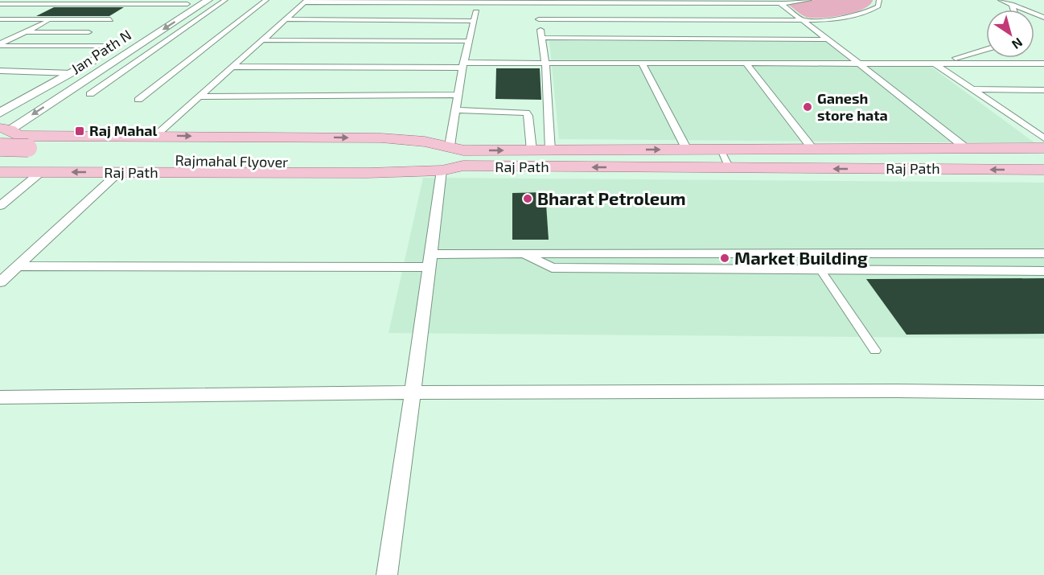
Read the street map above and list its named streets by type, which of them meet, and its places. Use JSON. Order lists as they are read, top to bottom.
{
  "streets": {
    "main road": ["Jan Path N", "Rajmahal Flyover", "Raj Path"]
  },
  "crossings": [
    ["Jan Path N", "Rajmahal Flyover"],
    ["Jan Path N", "Raj Path"],
    ["Rajmahal Flyover", "Raj Path"]
  ],
  "places": {
    "other": ["Ganesh store hata", "Bharat Petroleum", "Market Building"],
    "transit": ["Raj Mahal"]
  },
  "north": "bottom right"
}
